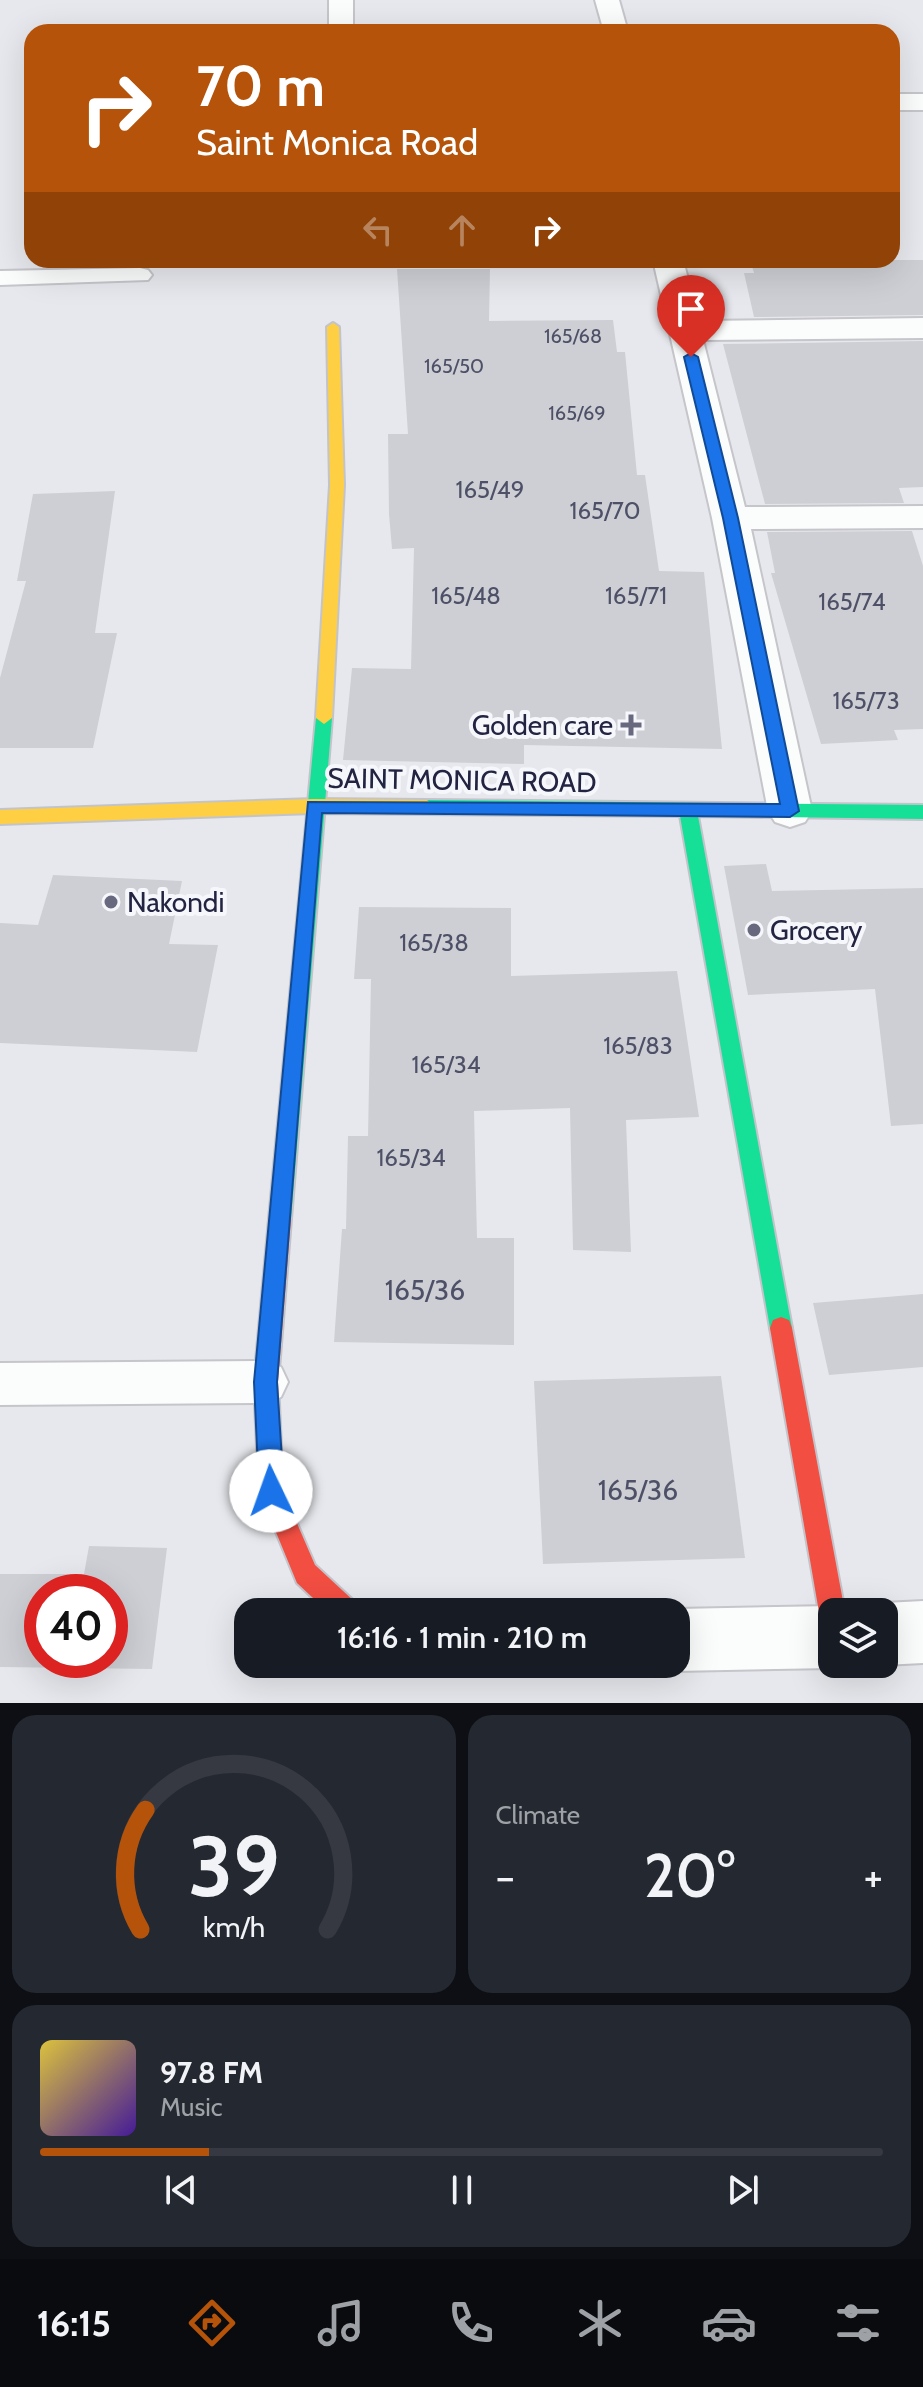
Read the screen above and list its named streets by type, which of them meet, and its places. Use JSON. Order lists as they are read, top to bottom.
{
  "streets": {
    "street": ["SAINT MONICA ROAD"]
  },
  "places": {
    "health": ["Golden care"],
    "other": ["Nakondi", "Grocery"]
  },
  "house_numbers": [
    "165/68",
    "165/50",
    "165/69",
    "165/49",
    "165/70",
    "165/48",
    "165/71",
    "165/74",
    "165/73",
    "165/38",
    "165/83",
    "165/34",
    "165/34",
    "165/36",
    "165/36"
  ],
  "page": {
    "turn": ["70 m", "Saint Monica Road"],
    "limit": "40",
    "trip": "16:16 · 1 min · 210 m",
    "tile": "Climate",
    "heat": ["−", "20°", "+"],
    "song": ["97.8 FM", "Music"],
    "tabs": "16:15",
    "gauge": ["39", "km/h"]
  }
}
